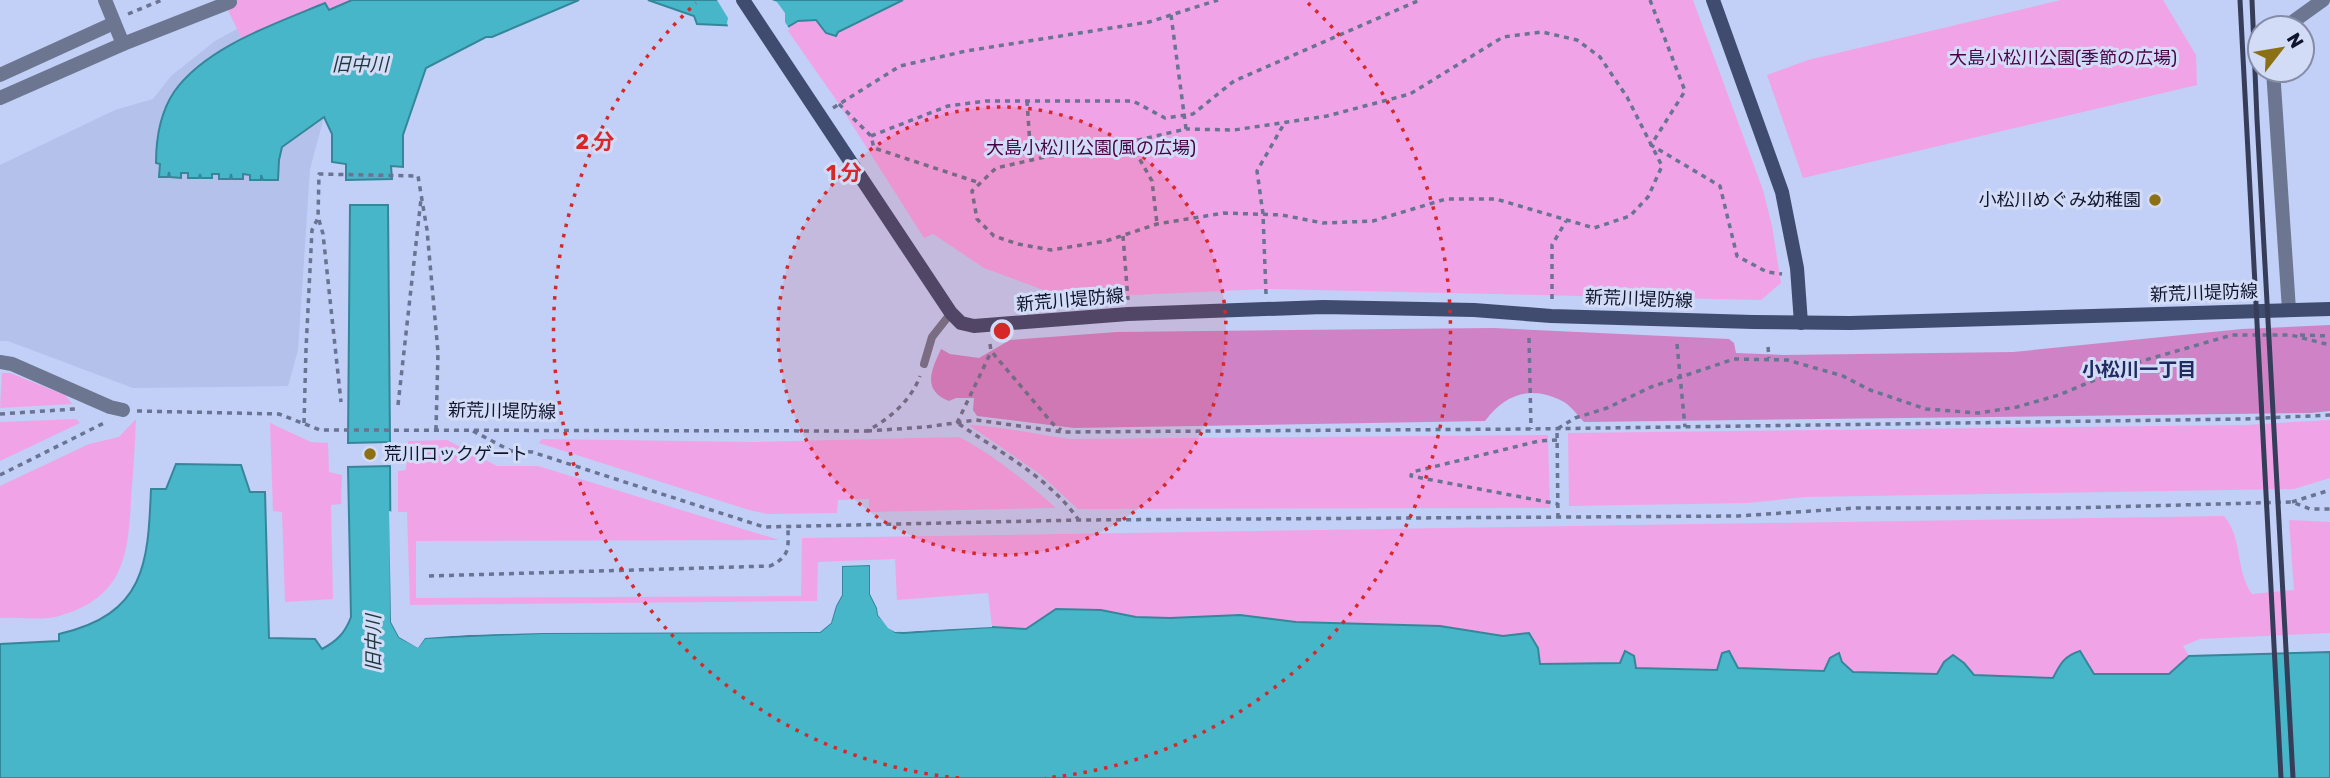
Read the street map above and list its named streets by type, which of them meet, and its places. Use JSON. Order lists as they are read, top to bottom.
{
  "streets": {
    "street": ["新荒川堤防線"]
  },
  "districts": ["小松川一丁目"],
  "water": ["旧中川"],
  "parks": ["大島小松川公園(季節の広場)", "大島小松川公園(風の広場)"],
  "places": ["小松川めぐみ幼稚園", "荒川ロックゲート"],
  "north": "top right",
  "rings": ["2 分", "1 分"]
}
